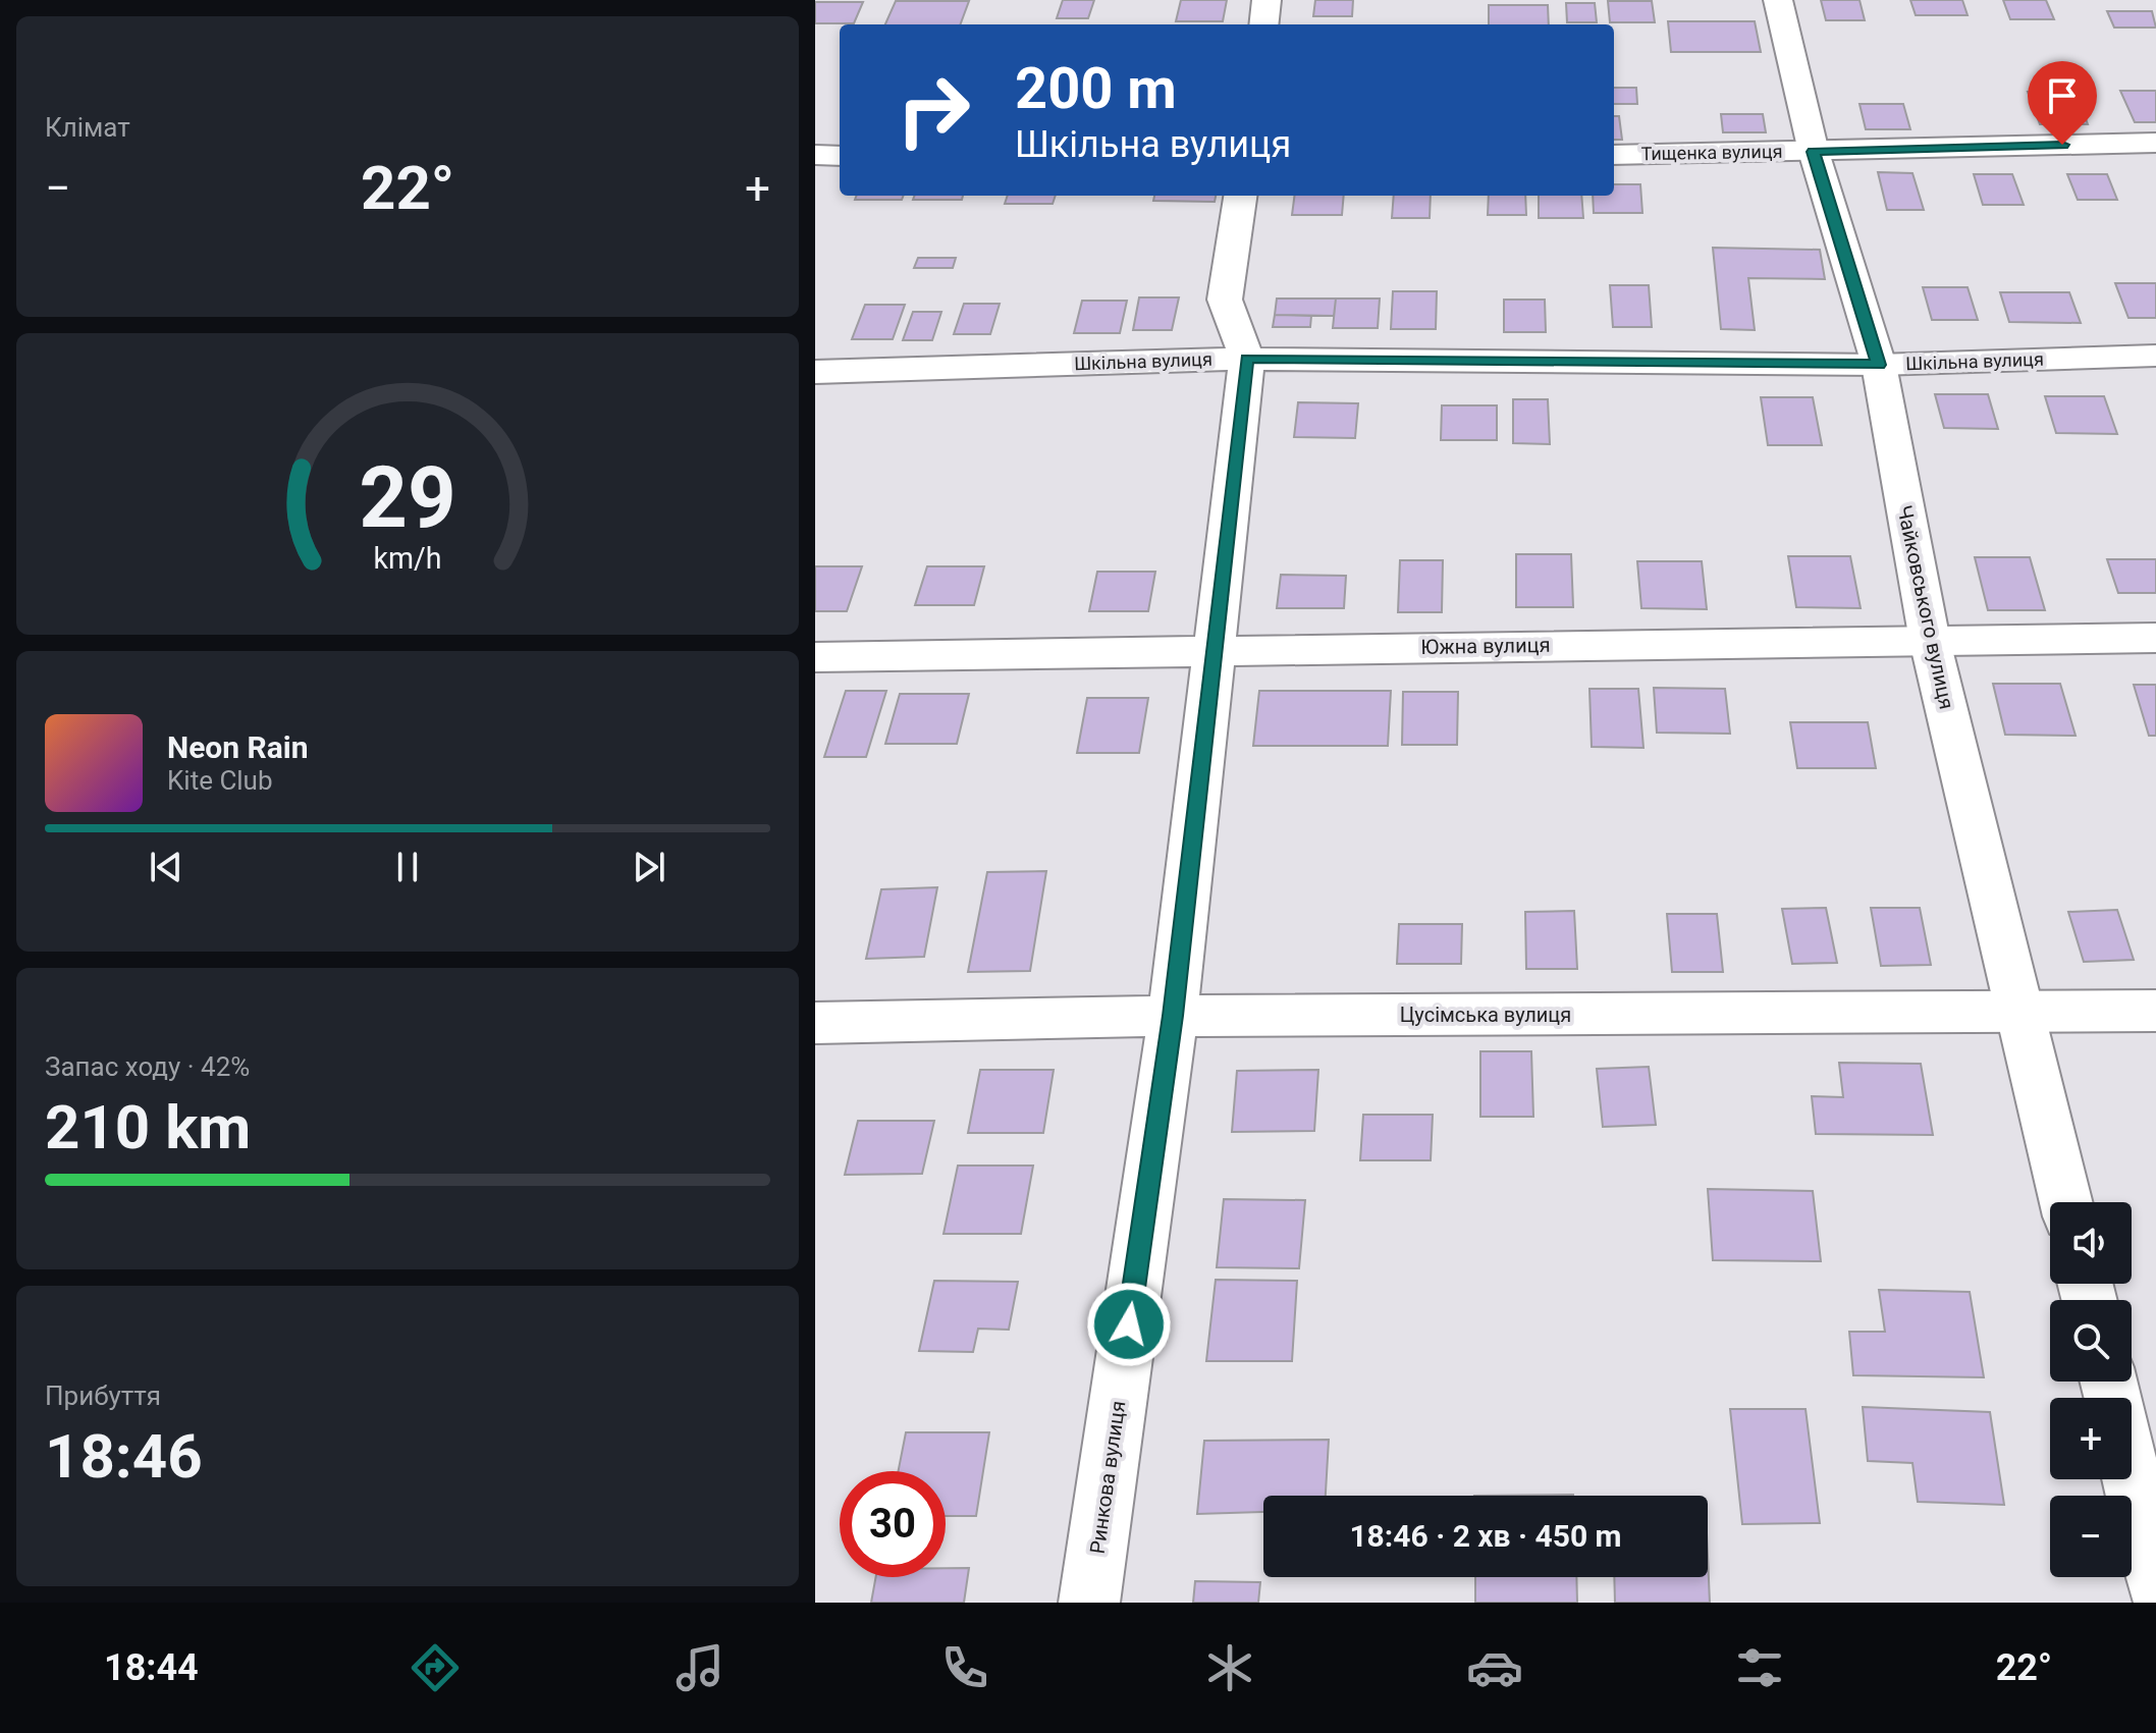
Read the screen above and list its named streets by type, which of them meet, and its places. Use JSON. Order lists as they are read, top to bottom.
{
  "streets": {
    "street": [
      "Тищенка вулиця",
      "Шкільна вулиця",
      "Чайковського вулиця",
      "Южна вулиця",
      "Цусімська вулиця",
      "Ринкова вулиця"
    ]
  },
  "crossings": [
    ["Тищенка вулиця", "Чайковського вулиця"],
    ["Шкільна вулиця", "Чайковського вулиця"],
    ["Шкільна вулиця", "Ринкова вулиця"],
    ["Чайковського вулиця", "Южна вулиця"],
    ["Чайковського вулиця", "Цусімська вулиця"],
    ["Южна вулиця", "Ринкова вулиця"],
    ["Цусімська вулиця", "Ринкова вулиця"]
  ],
  "page": {
    "tile": [
      "Клімат",
      ["Запас ходу · 42%", "210 km"],
      ["Прибуття", "18:46"]
    ],
    "turn": ["200 m", "Шкільна вулиця"],
    "heat": ["−", "22°", "+"],
    "song": ["Neon Rain", "Kite Club"],
    "map_buttons": ["+", "−"],
    "limit": "30",
    "trip": "18:46 · 2 хв · 450 m",
    "tabs": ["18:44", "22°"],
    "gauge": ["29", "km/h"]
  }
}
